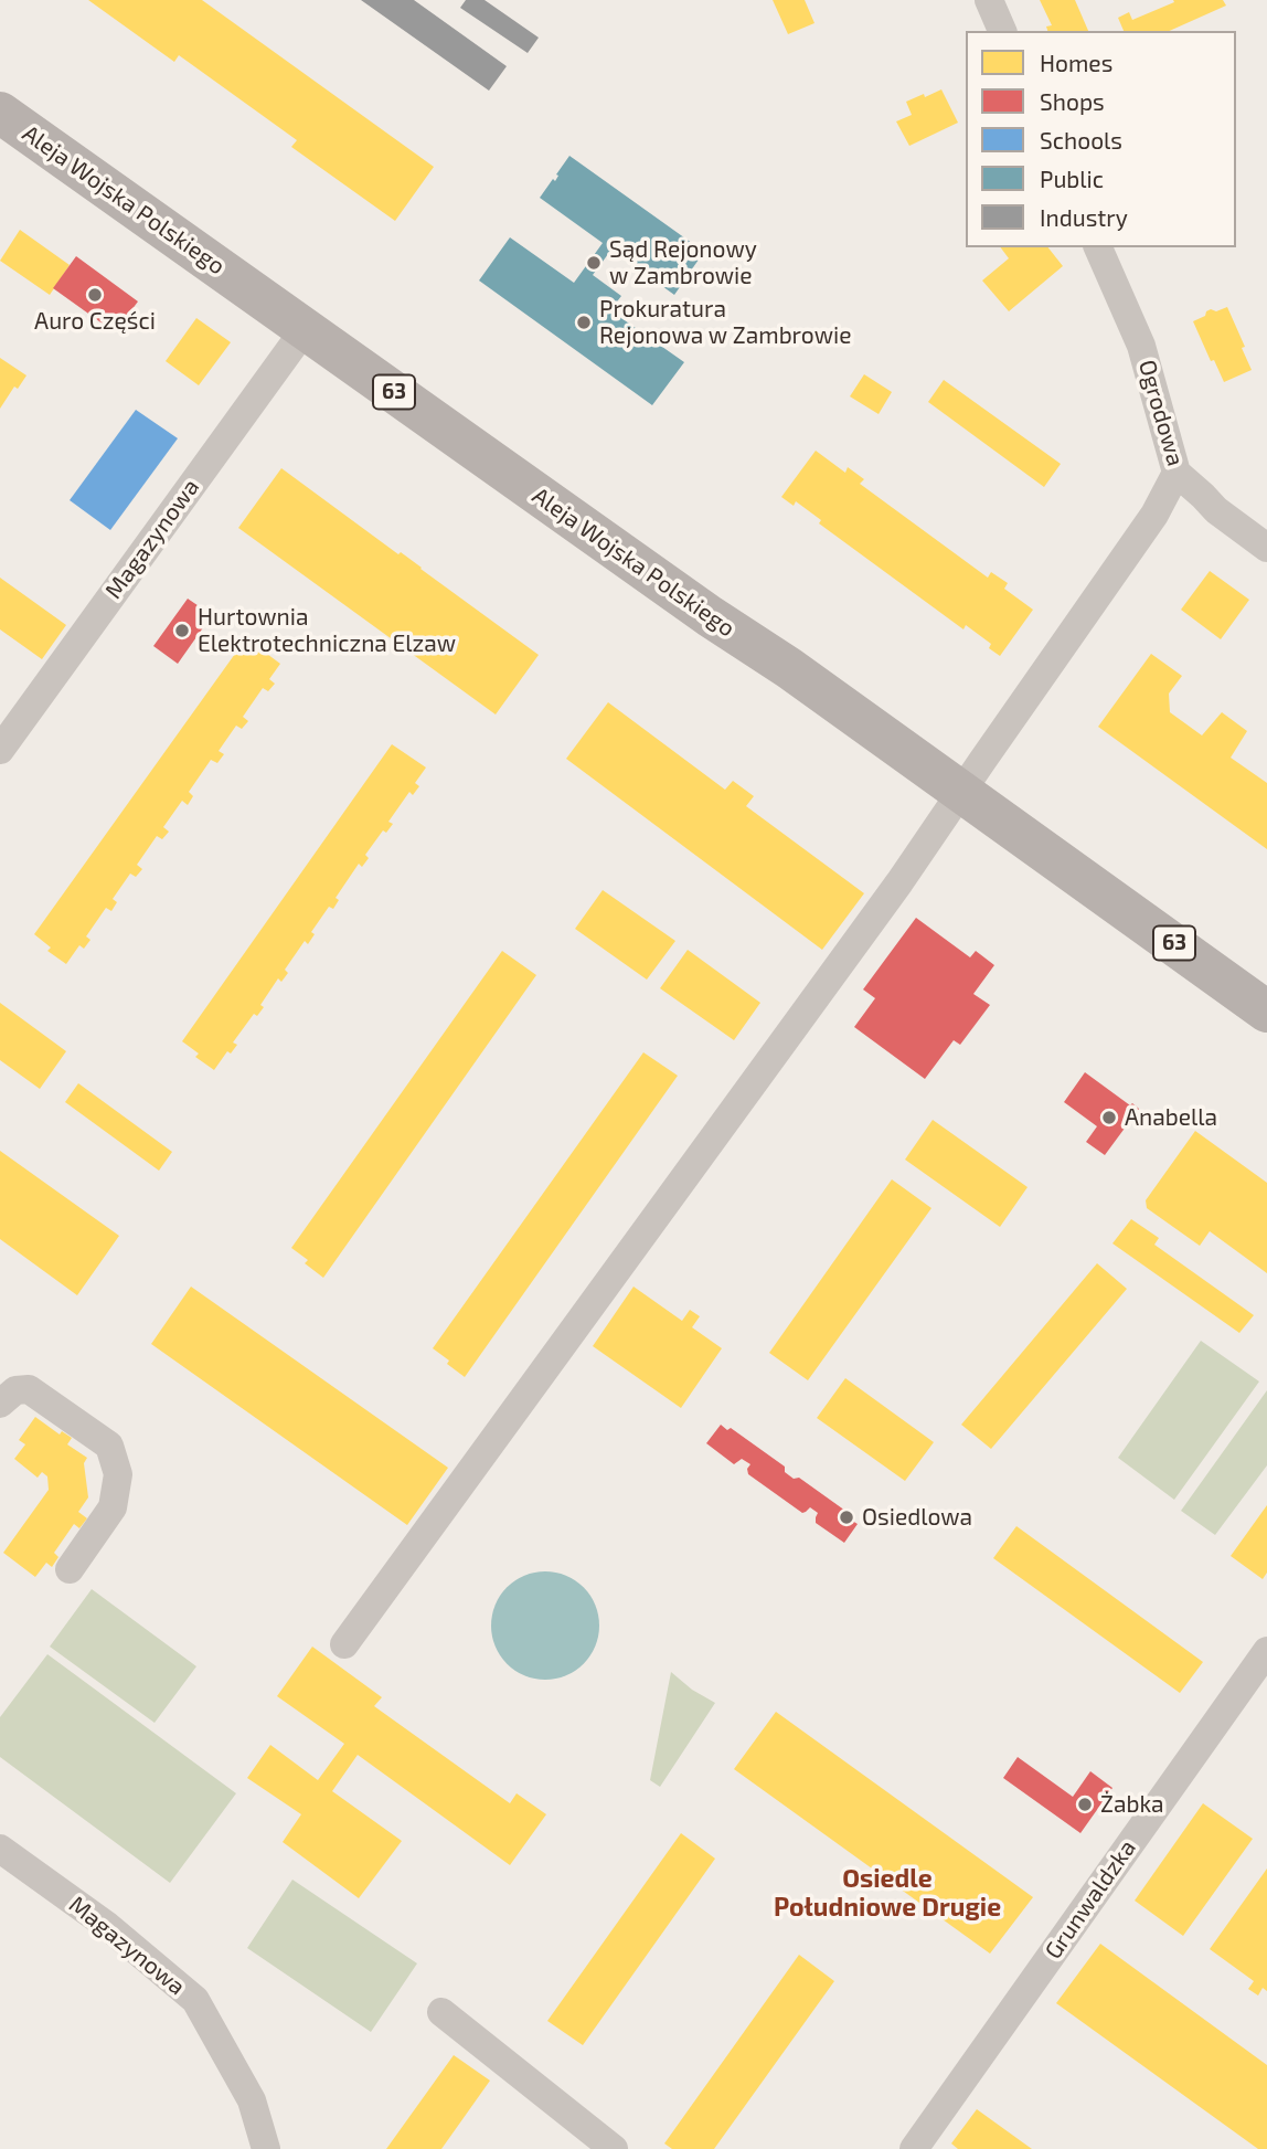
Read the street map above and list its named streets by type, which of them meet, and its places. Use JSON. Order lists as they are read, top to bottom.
{
  "streets": {
    "main road": ["Aleja Wojska Polskiego", "63"],
    "street": ["Ogrodowa", "Magazynowa", "Grunwaldzka"]
  },
  "crossings": [
    ["Aleja Wojska Polskiego", "Magazynowa"]
  ],
  "districts": ["Osiedle Południowe Drugie"],
  "places": [
    "Sąd Rejonowy w Zambrowie",
    "Auro Części",
    "Prokuratura Rejonowa w Zambrowie",
    "Hurtownia Elektrotechniczna Elzaw",
    "Anabella",
    "Osiedlowa",
    "Żabka"
  ],
  "legend": [
    "Homes",
    "Shops",
    "Schools",
    "Public",
    "Industry"
  ]
}
